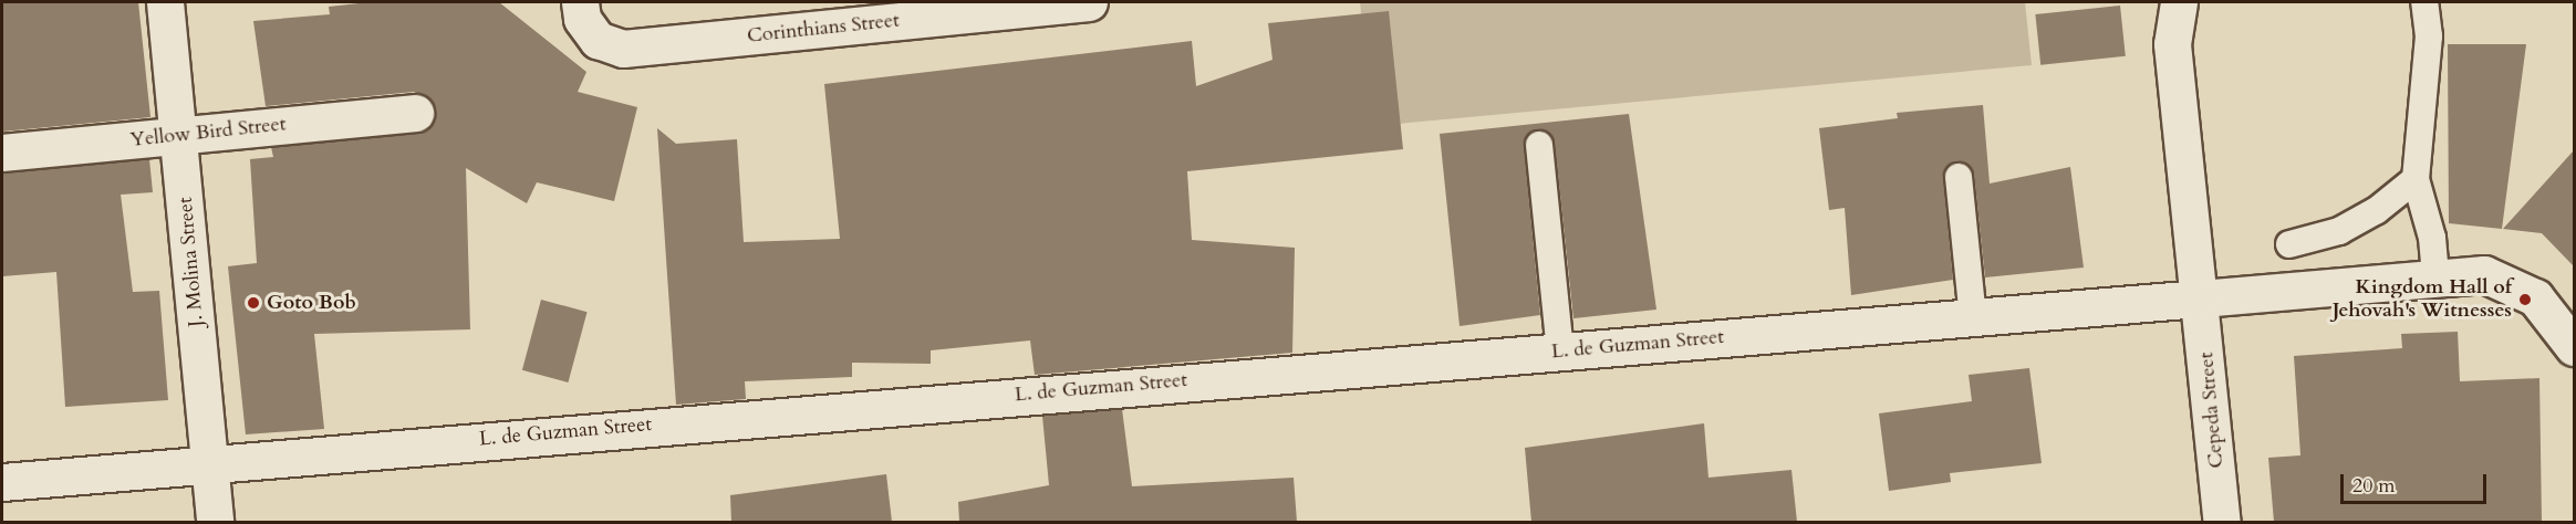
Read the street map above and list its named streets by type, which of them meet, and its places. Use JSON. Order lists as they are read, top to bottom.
{
  "streets": {
    "street": [
      "Corinthians Street",
      "Yellow Bird Street",
      "J. Molina Street",
      "L. de Guzman Street",
      "Cepeda Street"
    ]
  },
  "crossings": [
    ["Yellow Bird Street", "J. Molina Street"],
    ["J. Molina Street", "L. de Guzman Street"],
    ["L. de Guzman Street", "Cepeda Street"]
  ],
  "places": ["Kingdom Hall of Jehovah's Witnesses", "Goto Bob"],
  "scale_bar": "20 m"
}
